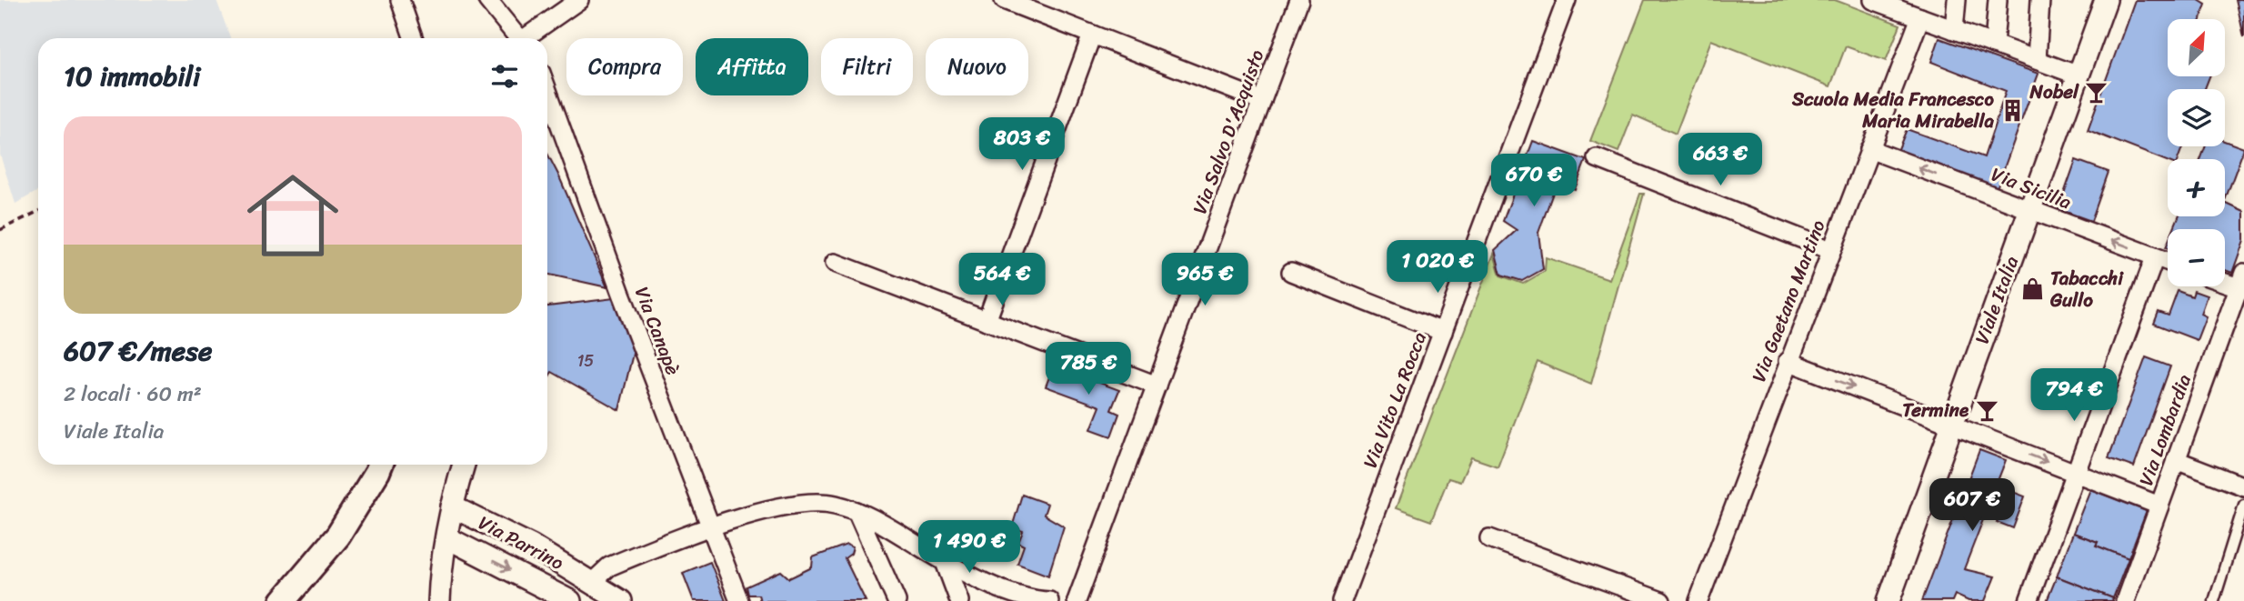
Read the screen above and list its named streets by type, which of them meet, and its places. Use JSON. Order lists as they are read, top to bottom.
{
  "streets": {
    "street": [
      "Via Salvo D'Acquisto",
      "Via Sicilia",
      "Viale Italia",
      "Via Gaetano Martino",
      "Via Canapè",
      "Via Vito La Rocca",
      "Via Lombardia",
      "Via Parrino"
    ]
  },
  "crossings": [
    ["Via Sicilia", "Viale Italia"],
    ["Via Sicilia", "Via Gaetano Martino"]
  ],
  "places": {
    "bar": ["Nobel", "Termine"],
    "building": ["Scuola Media Francesco Maria Mirabella"],
    "shop": ["Tabacchi Gullo"]
  },
  "house_numbers": ["15"],
  "north": "top right",
  "page": {
    "map_buttons": ["+", "−"],
    "chip": [
      "Compra",
      "Affitta",
      "Filtri",
      "Nuovo"
    ],
    "heading": "10 immobili",
    "list": [
      {
        "name": "607 €/mese",
        "note": "2 locali · 60 m² · Viale Italia"
      }
    ],
    "price": [
      "803 €",
      "663 €",
      "670 €",
      "1 020 €",
      "564 €",
      "965 €",
      "785 €",
      "794 €",
      "607 €",
      "1 490 €"
    ]
  }
}
